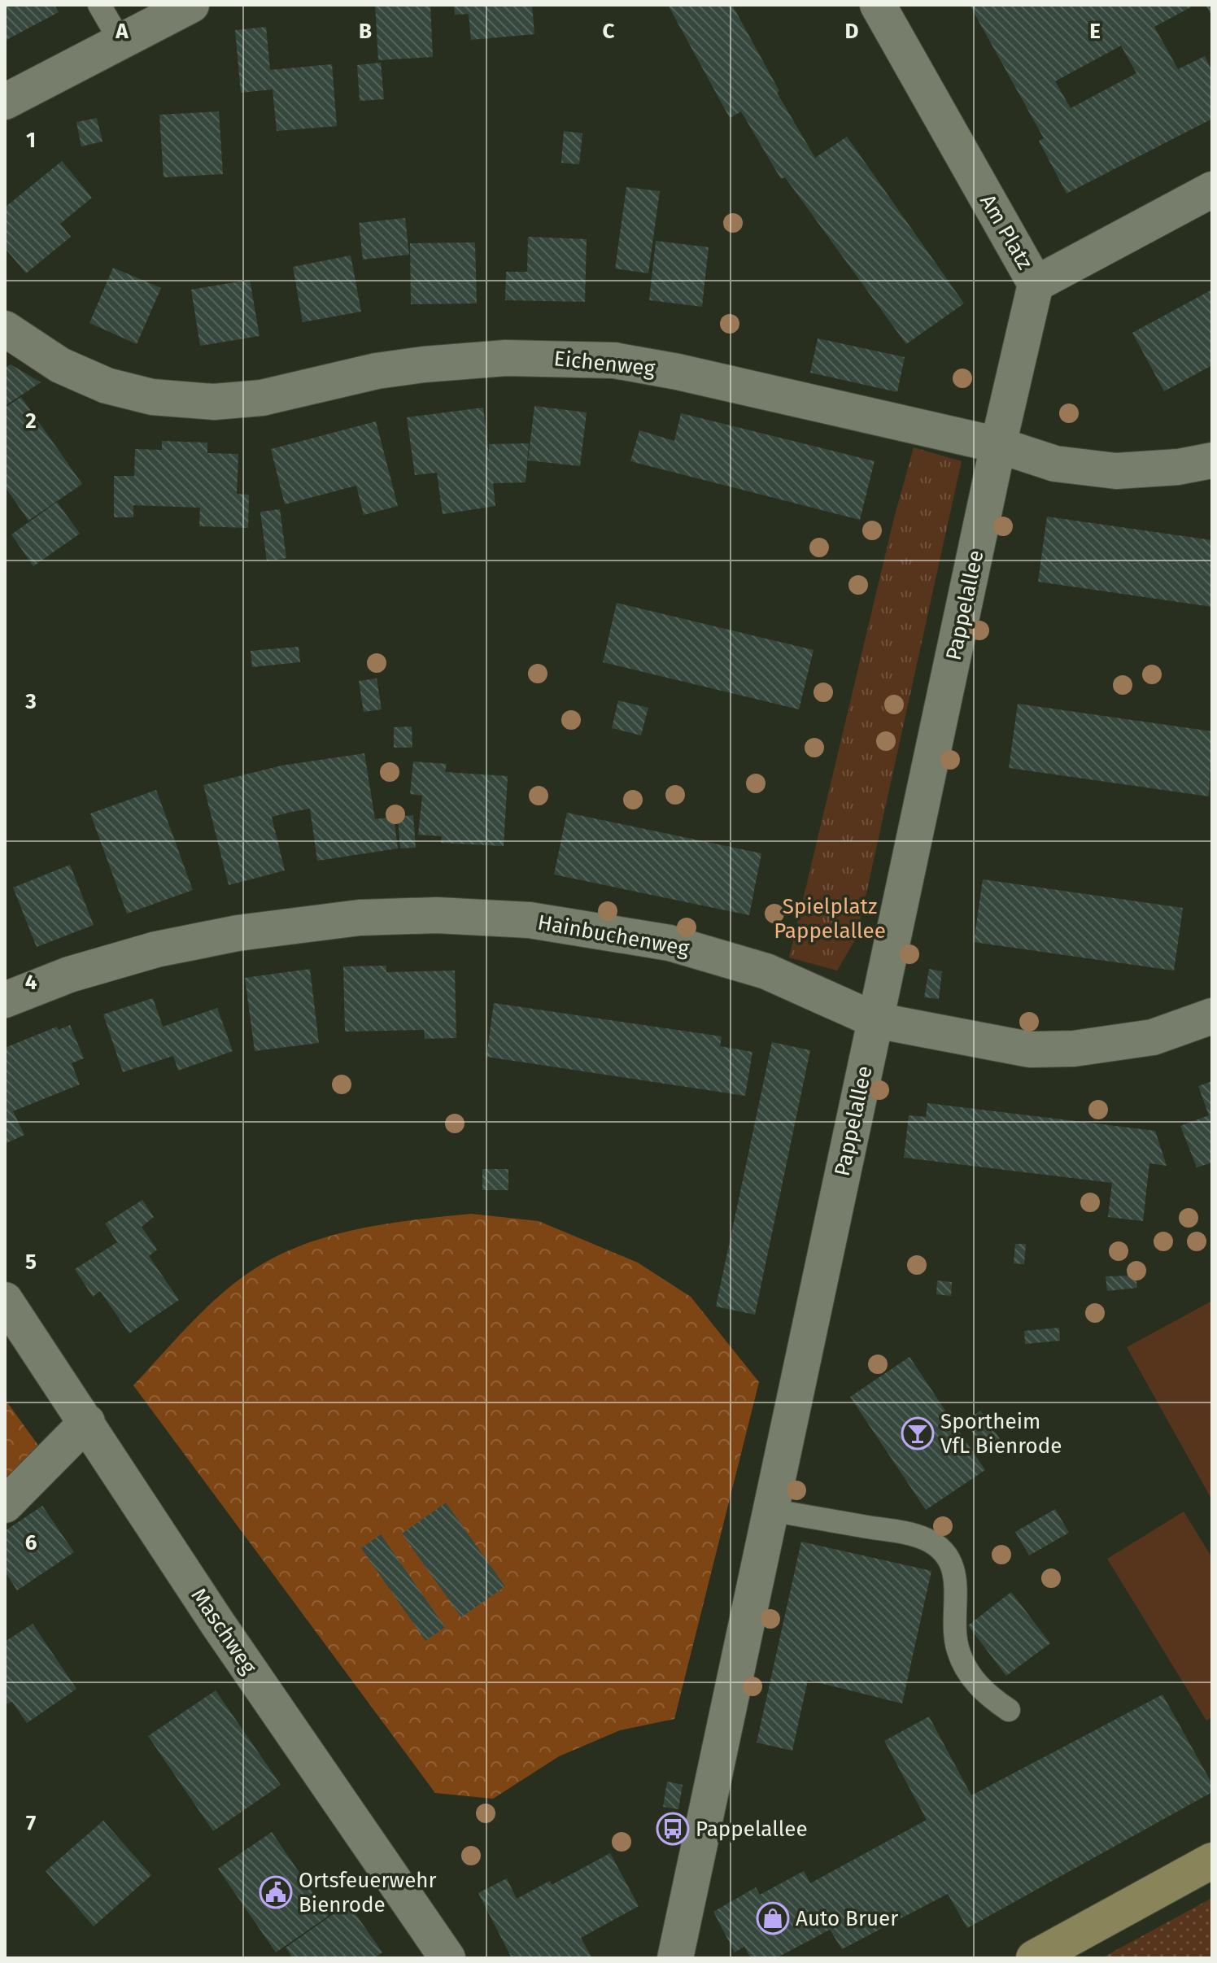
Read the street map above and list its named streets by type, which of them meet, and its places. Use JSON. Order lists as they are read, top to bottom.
{
  "streets": {
    "street": [
      "Am Platz",
      "Eichenweg",
      "Pappelallee",
      "Hainbuchenweg",
      "Maschweg"
    ]
  },
  "crossings": [
    ["Am Platz", "Pappelallee"],
    ["Eichenweg", "Pappelallee"],
    ["Pappelallee", "Hainbuchenweg"]
  ],
  "parks": ["Spielplatz Pappelallee"],
  "places": {
    "bar": ["Sportheim VfL Bienrode"],
    "bus stop": ["Pappelallee"],
    "public building": ["Ortsfeuerwehr Bienrode"],
    "shop": ["Auto Bruer"]
  },
  "grid": {
    "columns": [
      "A",
      "B",
      "C",
      "D",
      "E"
    ],
    "rows": [
      "1",
      "2",
      "3",
      "4",
      "5",
      "6",
      "7"
    ]
  }
}
